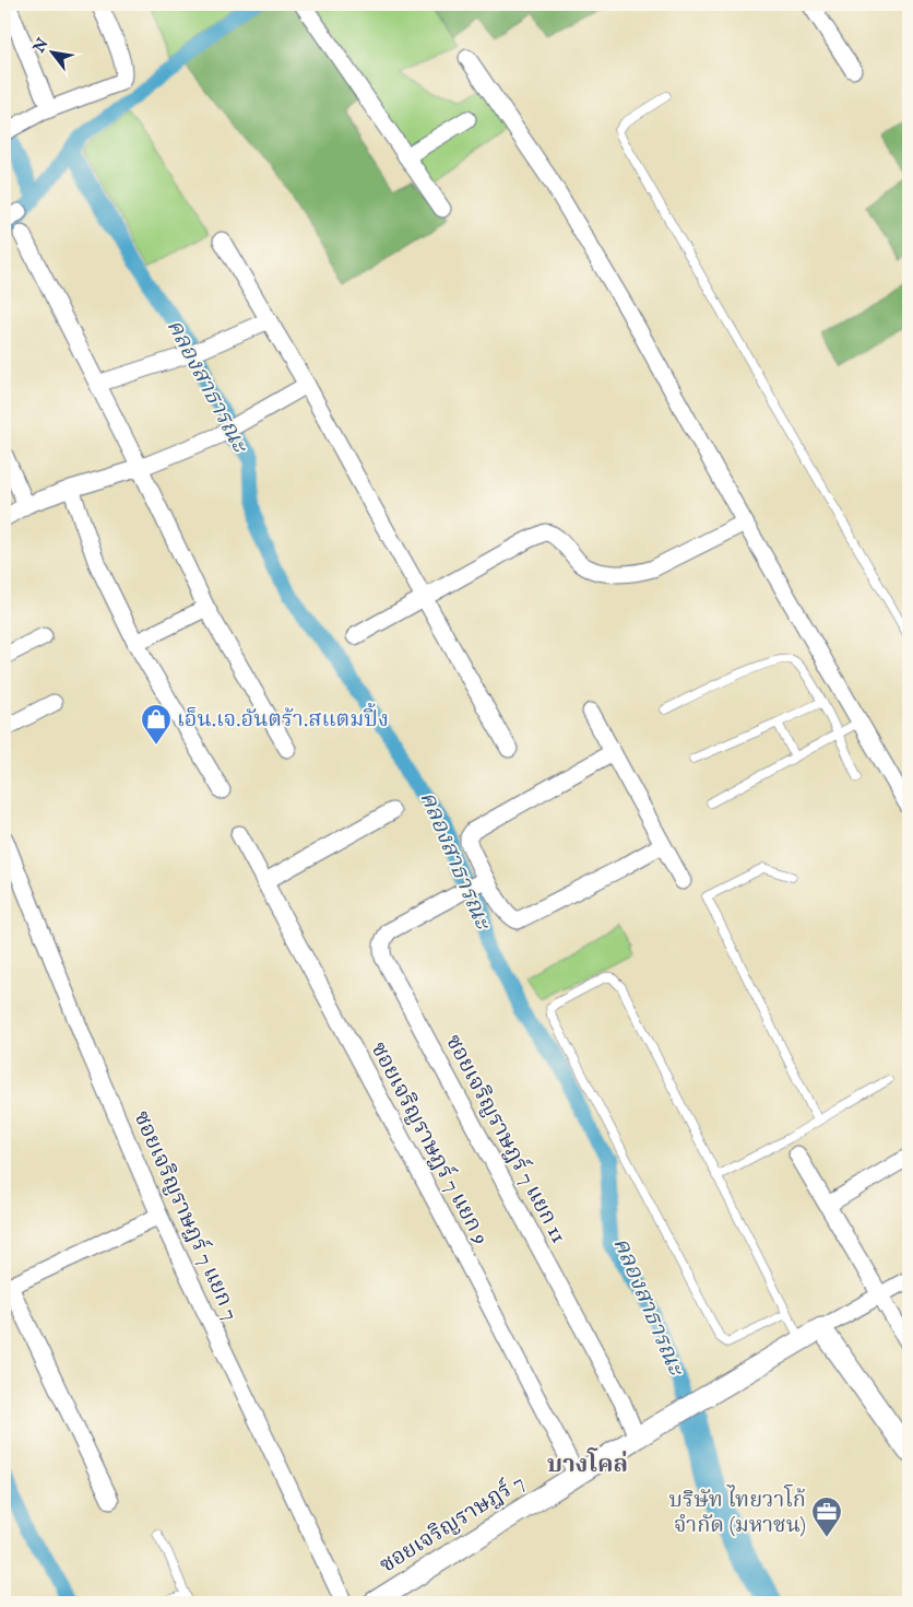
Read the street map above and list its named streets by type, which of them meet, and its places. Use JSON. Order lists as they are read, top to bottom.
{
  "streets": {
    "street": [
      "ซอยเจริญราษฎร์ 7 แยก 11",
      "ซอยเจริญราษฎร์ 7 แยก 9",
      "ซอยเจริญราษฎร์ 7 แยก 7",
      "ซอยเจริญราษฎร์ 7"
    ]
  },
  "crossings": [
    ["ซอยเจริญราษฎร์ 7 แยก 11", "ซอยเจริญราษฎร์ 7"],
    ["ซอยเจริญราษฎร์ 7 แยก 9", "ซอยเจริญราษฎร์ 7"]
  ],
  "districts": ["บางโคล่"],
  "water": ["คลองสาธารณะ"],
  "places": {
    "shop": ["เอ็น.เจ.อันตร้า.สแตมปิ้ง"],
    "office": ["บริษัท ไทยวาโก้ จำกัด (มหาชน)"]
  },
  "north": "top left"
}
